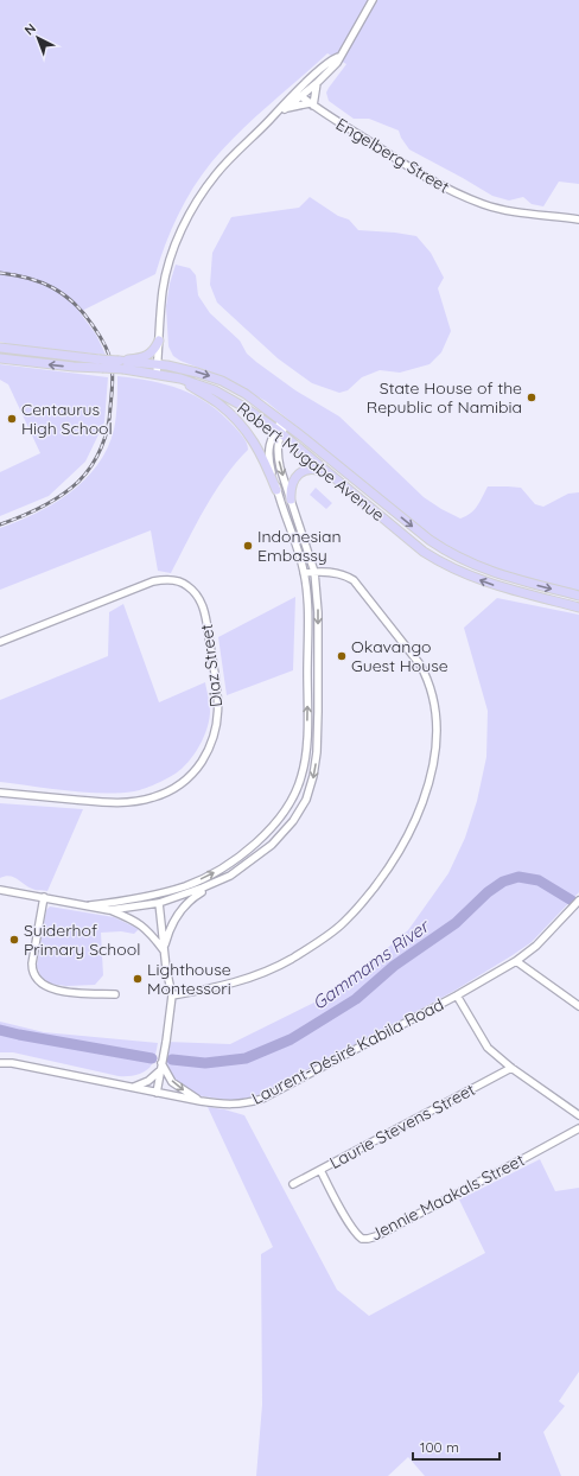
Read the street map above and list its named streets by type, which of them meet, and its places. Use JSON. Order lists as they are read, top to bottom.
{
  "streets": {
    "main road": ["Robert Mugabe Avenue"],
    "street": [
      "Engelberg Street",
      "Diaz Street",
      "Laurent-Désiré Kabila Road",
      "Laurie Stevens Street",
      "Jennie Maakals Street"
    ]
  },
  "crossings": [
    ["Laurie Stevens Street", "Jennie Maakals Street"]
  ],
  "water": ["Gammams River"],
  "places": [
    "State House of the Republic of Namibia",
    "Centaurus High School",
    "Indonesian Embassy",
    "Okavango Guest House",
    "Suiderhof Primary School",
    "Lighthouse Montessori"
  ],
  "scale_bar": "100 m",
  "north": "top left"
}
